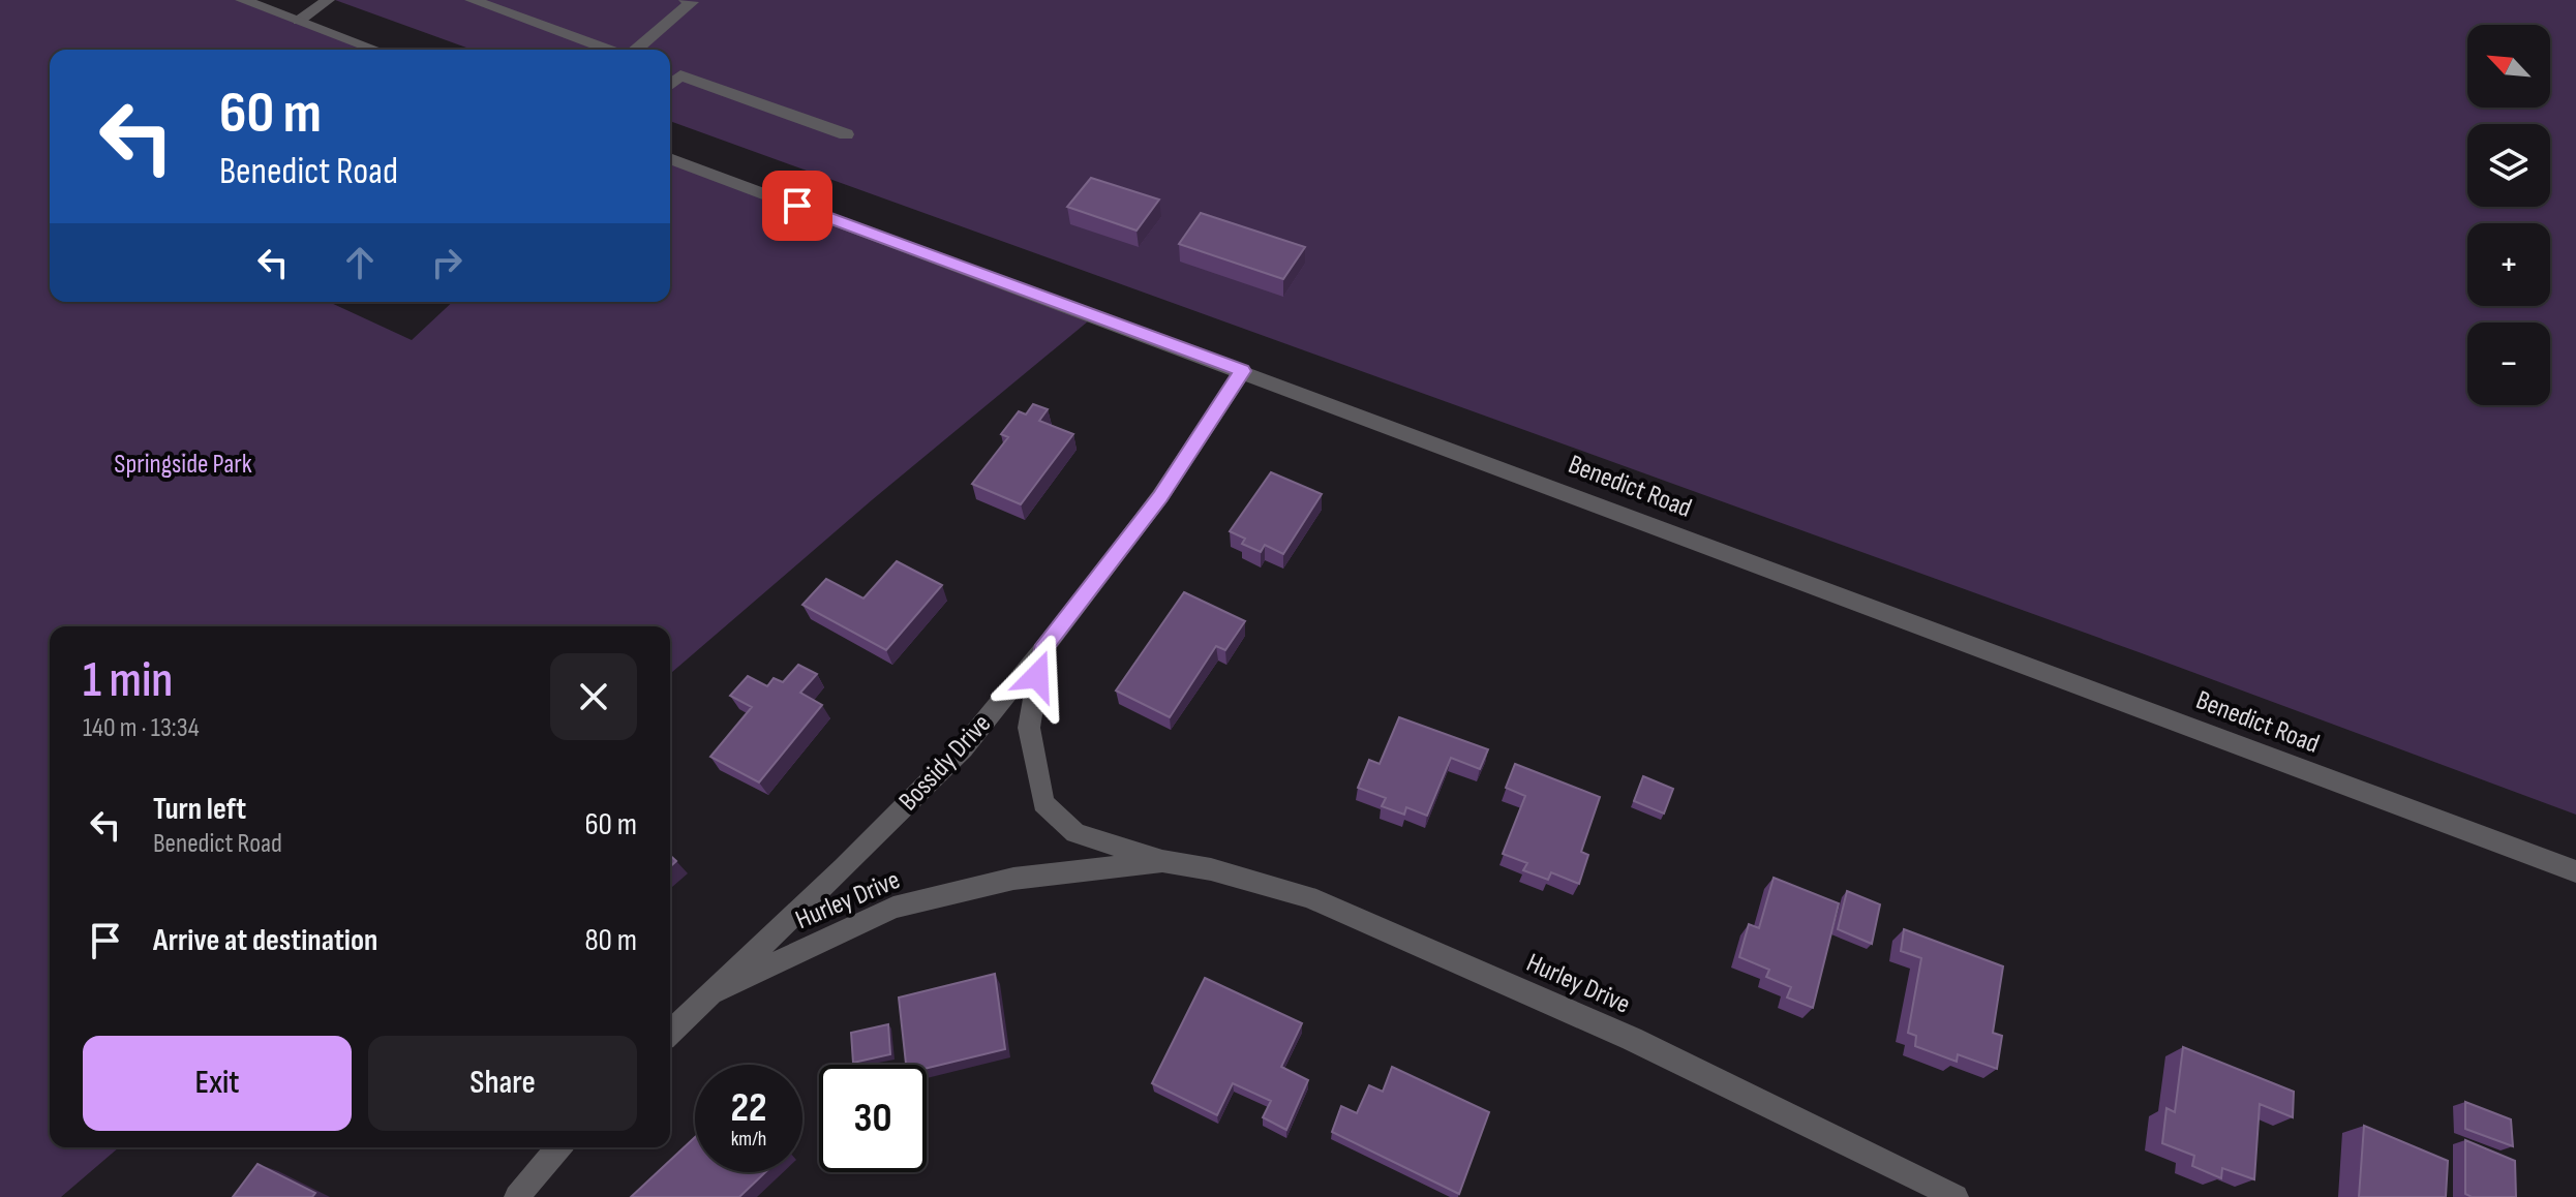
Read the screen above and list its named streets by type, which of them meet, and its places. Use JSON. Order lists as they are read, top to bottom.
{
  "streets": {
    "street": ["Benedict Road", "Bossidy Drive", "Hurley Drive"]
  },
  "crossings": [
    ["Benedict Road", "Bossidy Drive"],
    ["Bossidy Drive", "Hurley Drive"]
  ],
  "parks": ["Springside Park"],
  "north": "top left",
  "page": {
    "map_buttons": ["+", "−"],
    "turn": ["60 m", "Benedict Road"],
    "heading": ["1 min", "140 m · 13:34"],
    "list": [
      {
        "name": "Turn left",
        "note": "Benedict Road",
        "value": "60 m"
      },
      {
        "name": "Arrive at destination",
        "value": "80 m"
      }
    ],
    "buttons": ["Exit", "Share"],
    "speed": "22 km/h",
    "limit": "30"
  }
}
